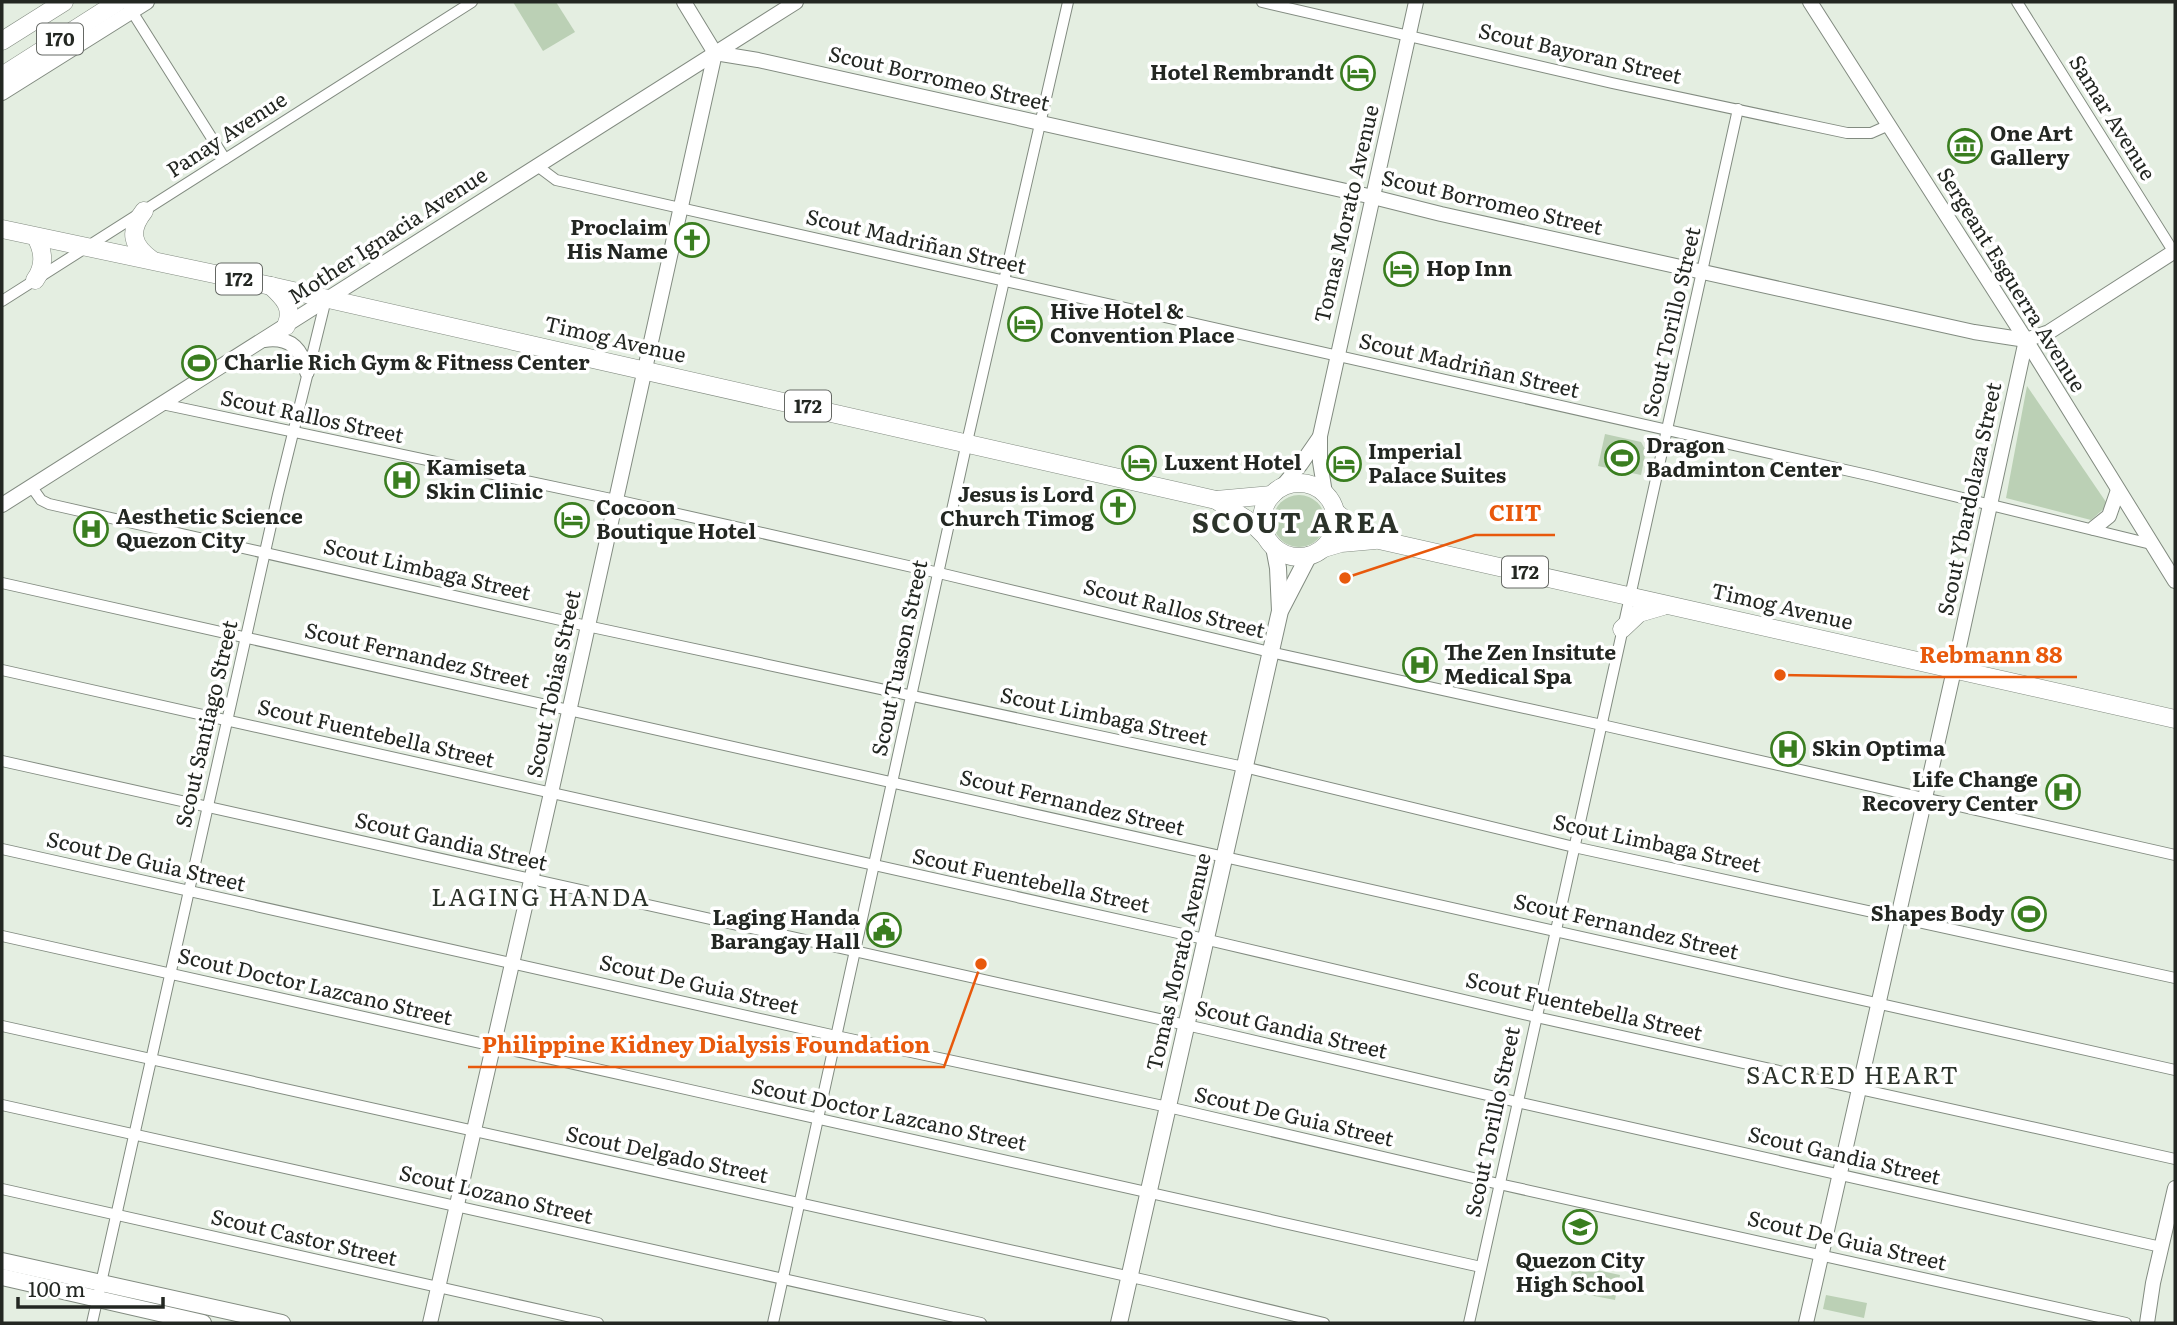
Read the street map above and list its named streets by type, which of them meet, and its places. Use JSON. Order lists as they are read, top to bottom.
{
  "streets": {
    "main road": [
      "170",
      "Tomas Morato Avenue",
      "172",
      "Timog Avenue"
    ],
    "street": [
      "Scout Bayoran Street",
      "Scout Borromeo Street",
      "Samar Avenue",
      "Panay Avenue",
      "Mother Ignacia Avenue",
      "Scout Madriñan Street",
      "Sergeant Esguerra Avenue",
      "Scout Torillo Street",
      "Scout Rallos Street",
      "Scout Ybardolaza Street",
      "Scout Limbaga Street",
      "Scout Fernandez Street",
      "Scout Tuason Street",
      "Scout Tobias Street",
      "Scout Santiago Street",
      "Scout Fuentebella Street",
      "Scout Gandia Street",
      "Scout De Guia Street",
      "Scout Doctor Lazcano Street",
      "Scout Delgado Street",
      "Scout Lozano Street",
      "Scout Castor Street"
    ]
  },
  "crossings": [
    ["Scout Bayoran Street", "Tomas Morato Avenue"],
    ["Scout Bayoran Street", "Sergeant Esguerra Avenue"],
    ["Scout Bayoran Street", "Scout Torillo Street"],
    ["Scout Borromeo Street", "Tomas Morato Avenue"],
    ["Scout Borromeo Street", "Mother Ignacia Avenue"],
    ["Scout Borromeo Street", "Sergeant Esguerra Avenue"],
    ["Scout Borromeo Street", "Scout Torillo Street"],
    ["Scout Borromeo Street", "Scout Ybardolaza Street"],
    ["Scout Borromeo Street", "Scout Tuason Street"],
    ["Scout Borromeo Street", "Scout Tobias Street"],
    ["Panay Avenue", "Timog Avenue"],
    ["Tomas Morato Avenue", "Scout Madriñan Street"],
    ["Tomas Morato Avenue", "172"],
    ["Tomas Morato Avenue", "Timog Avenue"],
    ["Tomas Morato Avenue", "Scout Rallos Street"],
    ["Tomas Morato Avenue", "Scout Limbaga Street"],
    ["Tomas Morato Avenue", "Scout Fernandez Street"],
    ["Tomas Morato Avenue", "Scout Fuentebella Street"],
    ["Tomas Morato Avenue", "Scout Gandia Street"],
    ["Tomas Morato Avenue", "Scout De Guia Street"],
    ["Tomas Morato Avenue", "Scout Doctor Lazcano Street"],
    ["Tomas Morato Avenue", "Scout Delgado Street"],
    ["Mother Ignacia Avenue", "Scout Madriñan Street"],
    ["Mother Ignacia Avenue", "Timog Avenue"],
    ["Mother Ignacia Avenue", "Scout Rallos Street"],
    ["Mother Ignacia Avenue", "Scout Limbaga Street"],
    ["Mother Ignacia Avenue", "Scout Tobias Street"],
    ["Mother Ignacia Avenue", "Scout Santiago Street"],
    ["Scout Madriñan Street", "Sergeant Esguerra Avenue"],
    ["Scout Madriñan Street", "Scout Torillo Street"],
    ["Scout Madriñan Street", "Scout Ybardolaza Street"],
    ["Scout Madriñan Street", "Scout Tuason Street"],
    ["Scout Madriñan Street", "Scout Tobias Street"],
    ["172", "Timog Avenue"],
    ["Sergeant Esguerra Avenue", "Scout Ybardolaza Street"],
    ["Scout Torillo Street", "Timog Avenue"],
    ["Scout Torillo Street", "Scout Rallos Street"],
    ["Scout Torillo Street", "Scout Limbaga Street"],
    ["Scout Torillo Street", "Scout Fernandez Street"],
    ["Scout Torillo Street", "Scout Fuentebella Street"],
    ["Scout Torillo Street", "Scout Gandia Street"],
    ["Scout Torillo Street", "Scout De Guia Street"],
    ["Scout Torillo Street", "Scout Doctor Lazcano Street"],
    ["Timog Avenue", "Scout Ybardolaza Street"],
    ["Timog Avenue", "Scout Tuason Street"],
    ["Timog Avenue", "Scout Tobias Street"],
    ["Timog Avenue", "Scout Santiago Street"],
    ["Scout Rallos Street", "Scout Ybardolaza Street"],
    ["Scout Rallos Street", "Scout Tuason Street"],
    ["Scout Rallos Street", "Scout Tobias Street"],
    ["Scout Rallos Street", "Scout Santiago Street"],
    ["Scout Ybardolaza Street", "Scout Limbaga Street"],
    ["Scout Ybardolaza Street", "Scout Fernandez Street"],
    ["Scout Ybardolaza Street", "Scout Fuentebella Street"],
    ["Scout Ybardolaza Street", "Scout Gandia Street"],
    ["Scout Ybardolaza Street", "Scout De Guia Street"],
    ["Scout Limbaga Street", "Scout Tuason Street"],
    ["Scout Limbaga Street", "Scout Tobias Street"],
    ["Scout Limbaga Street", "Scout Santiago Street"],
    ["Scout Fernandez Street", "Scout Tuason Street"],
    ["Scout Fernandez Street", "Scout Tobias Street"],
    ["Scout Fernandez Street", "Scout Santiago Street"],
    ["Scout Tuason Street", "Scout Fuentebella Street"],
    ["Scout Tuason Street", "Scout Gandia Street"],
    ["Scout Tuason Street", "Scout De Guia Street"],
    ["Scout Tuason Street", "Scout Doctor Lazcano Street"],
    ["Scout Tuason Street", "Scout Delgado Street"],
    ["Scout Tuason Street", "Scout Lozano Street"],
    ["Scout Tobias Street", "Scout Fuentebella Street"],
    ["Scout Tobias Street", "Scout Gandia Street"],
    ["Scout Tobias Street", "Scout De Guia Street"],
    ["Scout Tobias Street", "Scout Doctor Lazcano Street"],
    ["Scout Tobias Street", "Scout Delgado Street"],
    ["Scout Tobias Street", "Scout Lozano Street"],
    ["Scout Tobias Street", "Scout Castor Street"],
    ["Scout Santiago Street", "Scout Fuentebella Street"],
    ["Scout Santiago Street", "Scout Gandia Street"],
    ["Scout Santiago Street", "Scout De Guia Street"],
    ["Scout Santiago Street", "Scout Doctor Lazcano Street"],
    ["Scout Santiago Street", "Scout Delgado Street"],
    ["Scout Santiago Street", "Scout Lozano Street"],
    ["Scout Santiago Street", "Scout Castor Street"]
  ],
  "districts": ["SCOUT AREA", "LAGING HANDA", "SACRED HEART"],
  "places": {
    "hotel": [
      "Hotel Rembrandt",
      "Hop Inn",
      "Hive Hotel & Convention Place",
      "Luxent Hotel",
      "Imperial Palace Suites",
      "Cocoon Boutique Hotel"
    ],
    "museum": ["One Art Gallery"],
    "church": ["Proclaim His Name", "Jesus is Lord Church Timog"],
    "sports": ["Charlie Rich Gym & Fitness Center", "Dragon Badminton Center", "Shapes Body"],
    "hospital": [
      "Kamiseta Skin Clinic",
      "Aesthetic Science Quezon City",
      "The Zen Insitute Medical Spa",
      "Skin Optima",
      "Life Change Recovery Center"
    ],
    "other": ["CIIT", "Rebmann 88", "Philippine Kidney Dialysis Foundation"],
    "public building": ["Laging Handa Barangay Hall"],
    "school or university": ["Quezon City High School"]
  },
  "scale_bar": "100 m"
}
